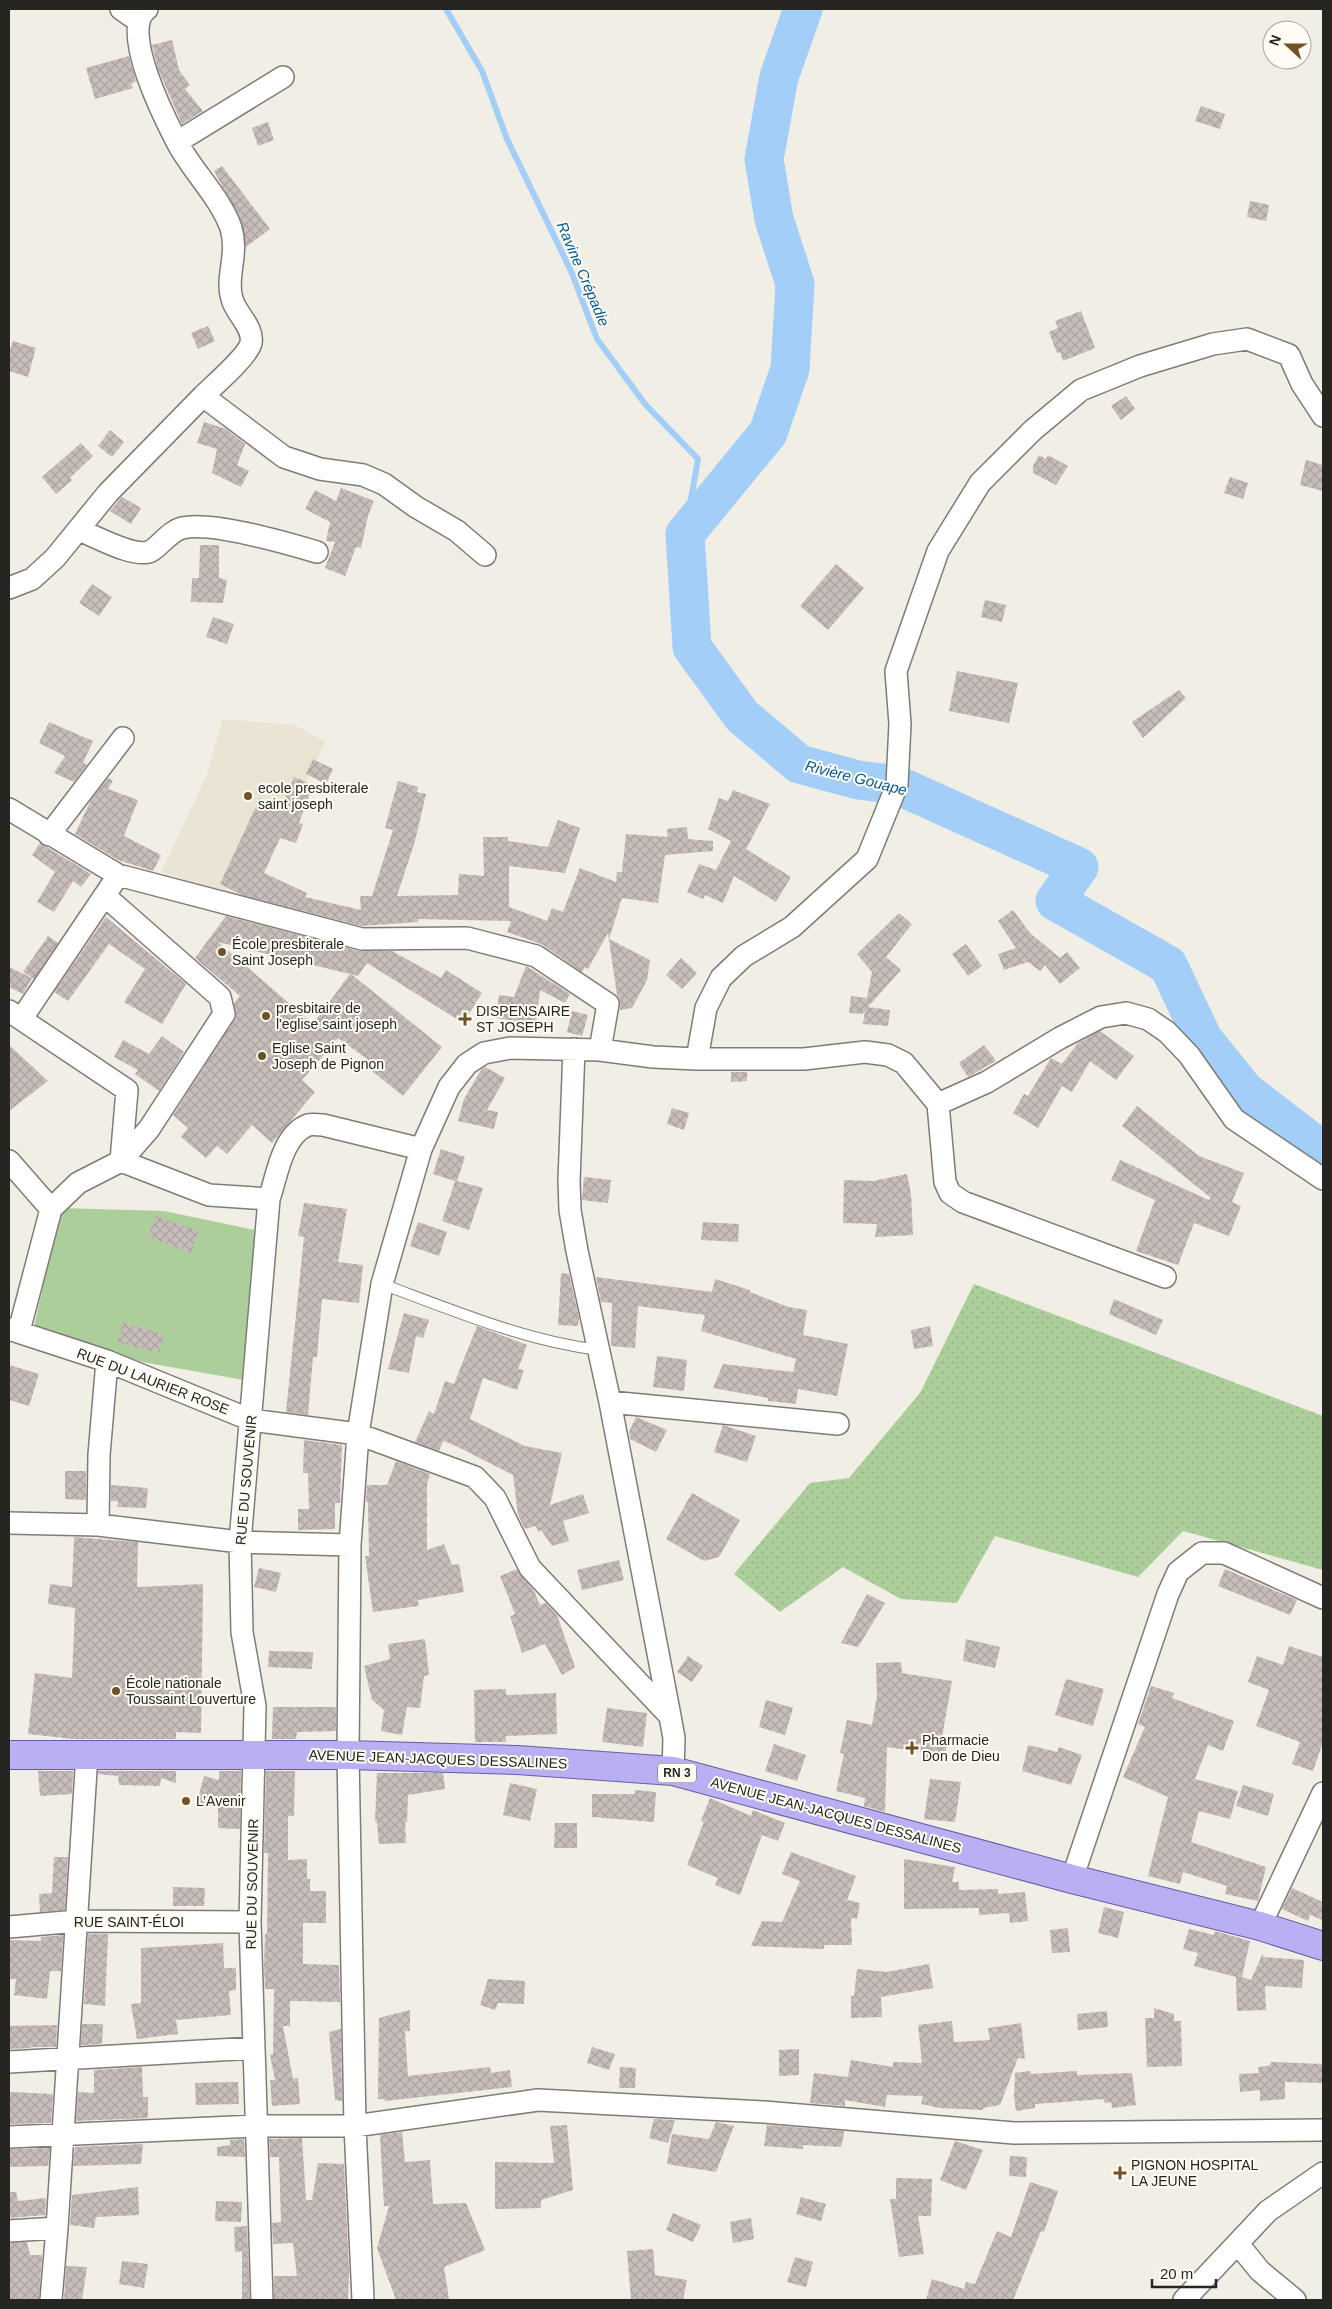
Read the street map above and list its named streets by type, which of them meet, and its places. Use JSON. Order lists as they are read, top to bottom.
{
  "streets": {
    "main road": ["AVENUE JEAN-JACQUES DESSALINES", "RN 3"],
    "street": ["RUE DU LAURIER ROSE", "RUE DU SOUVENIR", "RUE SAINT-ÉLOI"]
  },
  "crossings": [
    ["RUE DU LAURIER ROSE", "RUE DU SOUVENIR"],
    ["RUE DU SOUVENIR", "AVENUE JEAN-JACQUES DESSALINES"],
    ["RUE DU SOUVENIR", "RUE SAINT-ÉLOI"]
  ],
  "water": ["Ravine Crépadie", "Rivière Gouape"],
  "places": {
    "other": [
      "ecole presbiterale saint joseph",
      "École presbiterale Saint Joseph",
      "presbitaire de l'eglise saint joseph",
      "Eglise Saint Joseph de Pignon",
      "École nationale Toussaint Louverture",
      "L’Avenir"
    ],
    "health": ["DISPENSAIRE ST JOSEPH", "Pharmacie Don de Dieu", "PIGNON HOSPITAL LA JEUNE"]
  },
  "scale_bar": "20 m",
  "north": "left"
}
